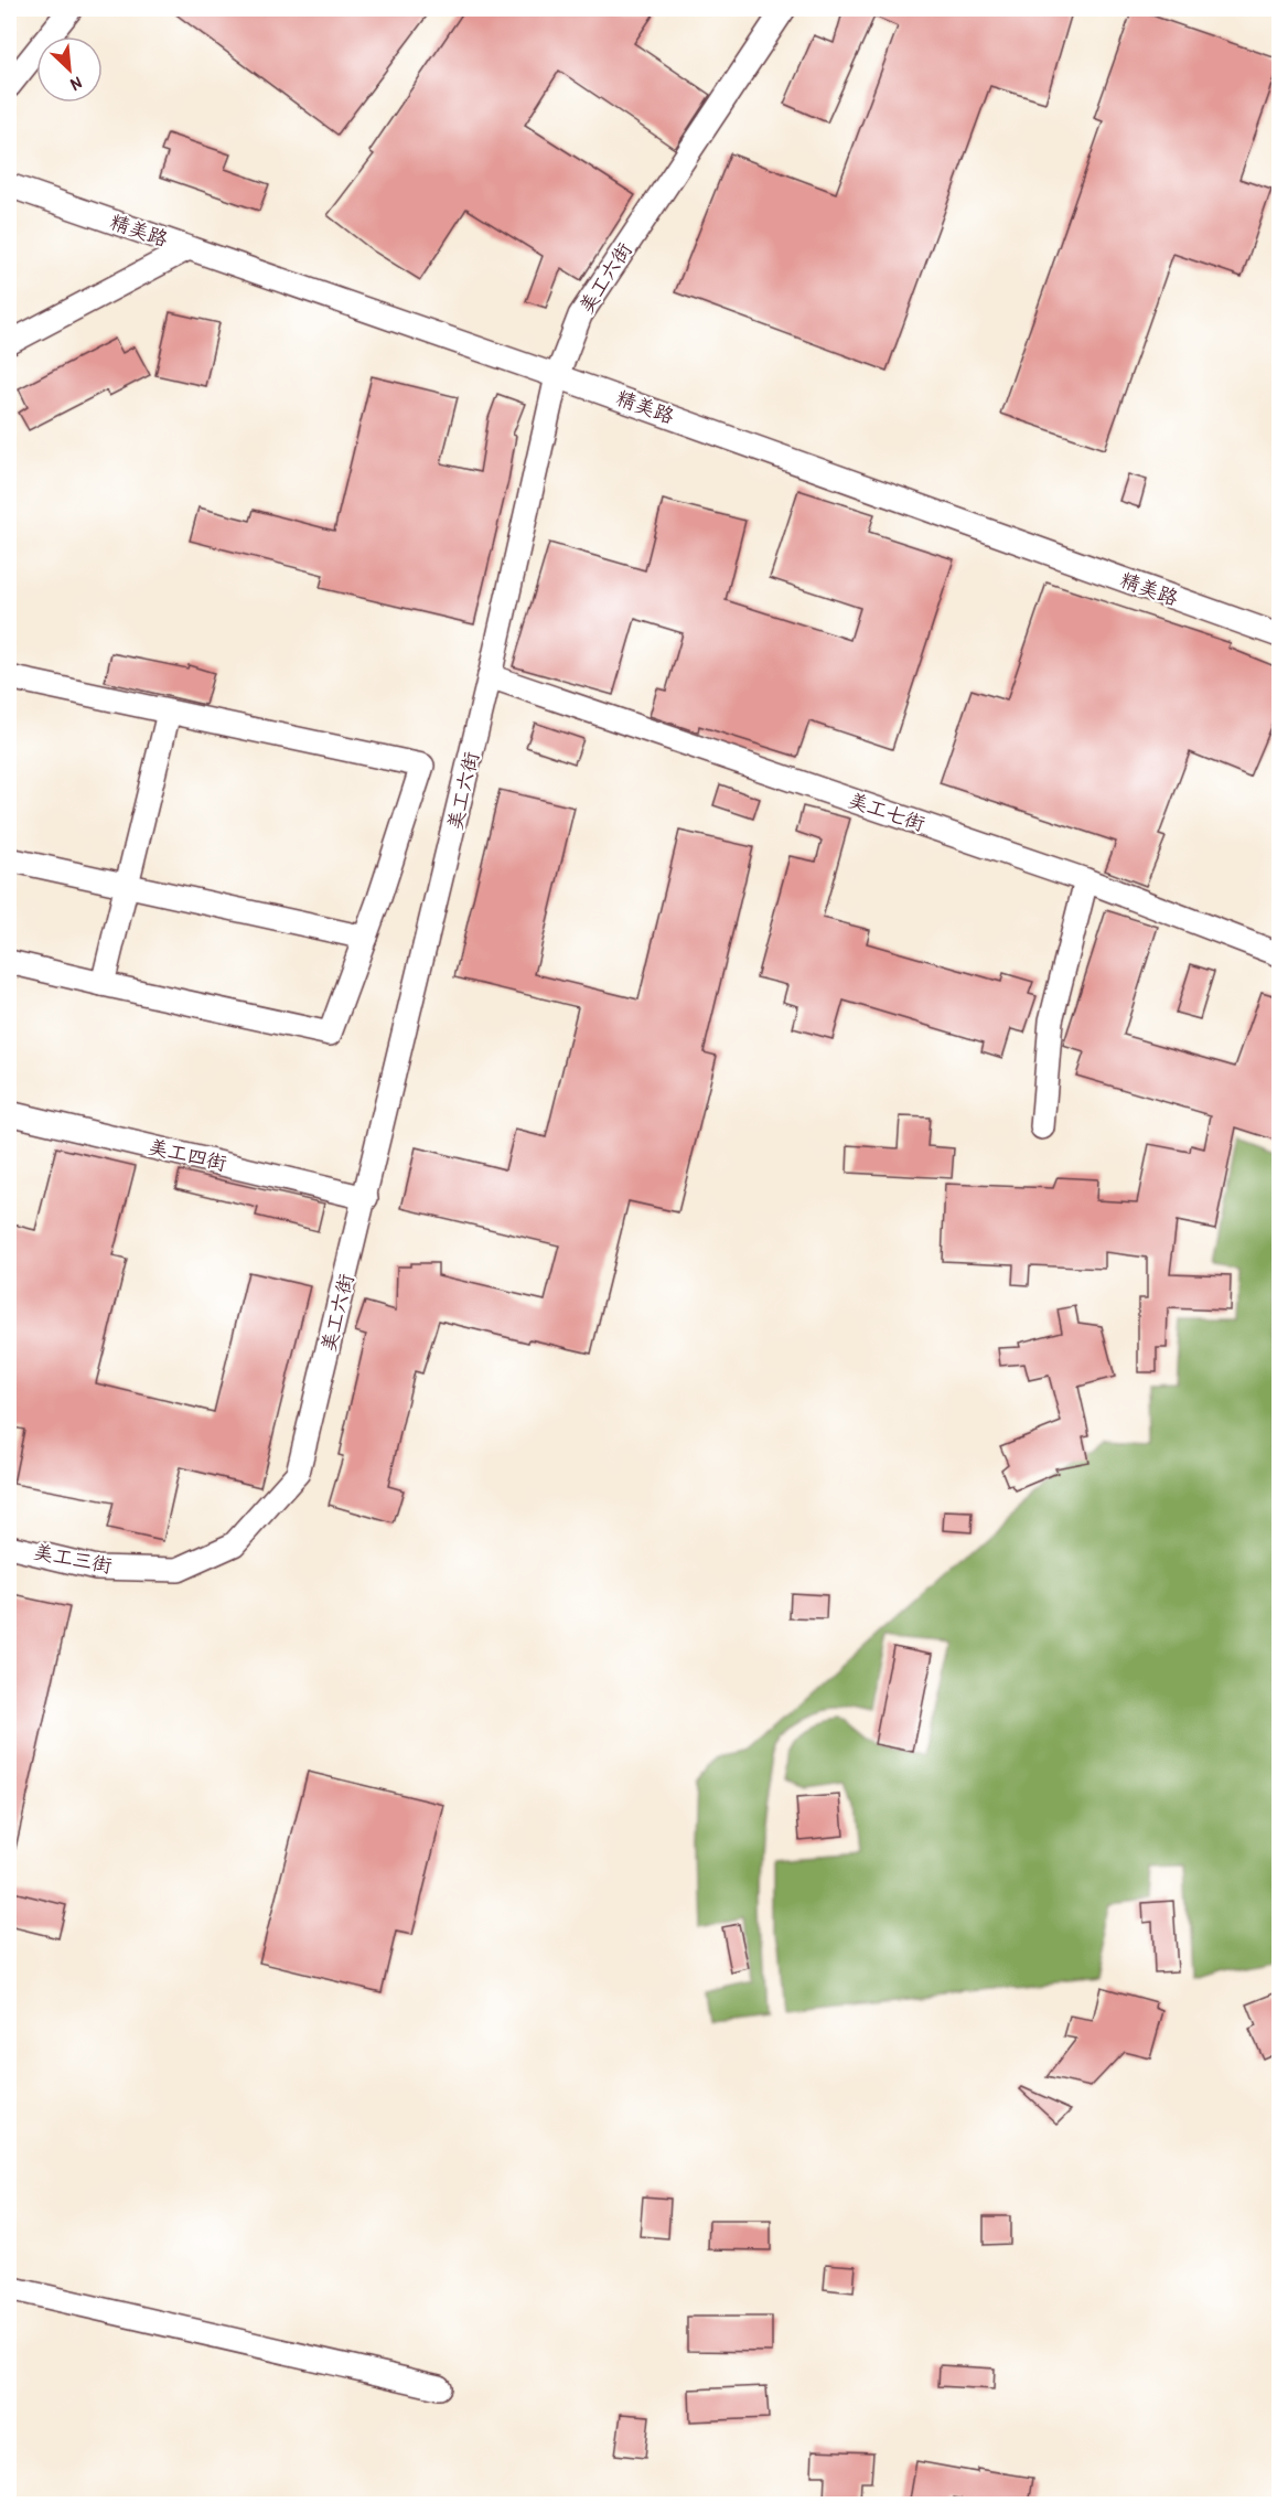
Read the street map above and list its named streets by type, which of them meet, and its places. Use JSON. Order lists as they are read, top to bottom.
{
  "streets": {
    "street": [
      "精美路",
      "美工六街",
      "美工七街",
      "美工四街",
      "美工三街"
    ]
  },
  "crossings": [
    ["精美路", "美工六街"],
    ["美工六街", "美工七街"],
    ["美工六街", "美工四街"],
    ["美工六街", "美工三街"]
  ],
  "north": "bottom right"
}
